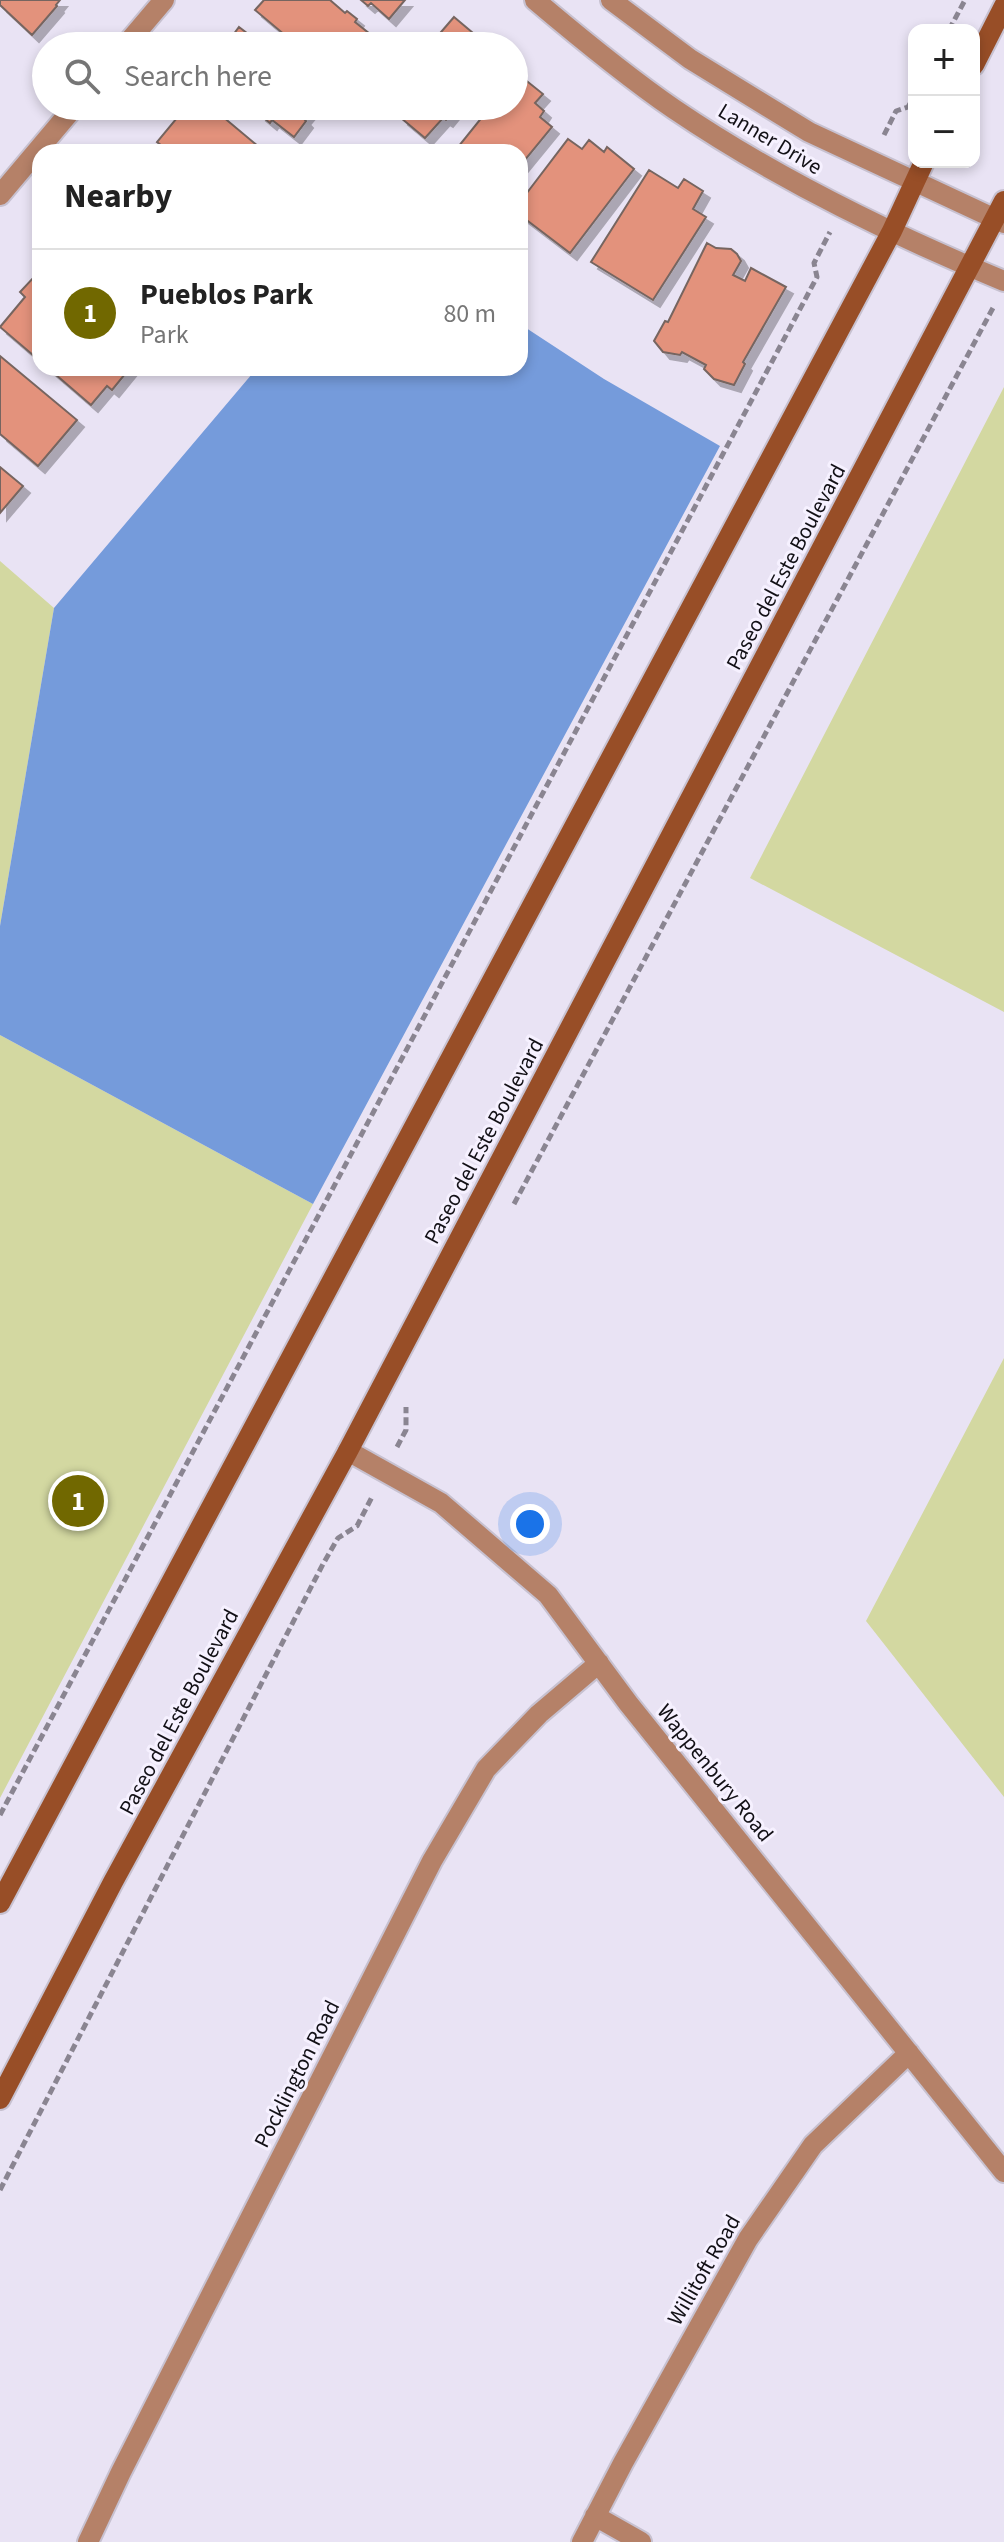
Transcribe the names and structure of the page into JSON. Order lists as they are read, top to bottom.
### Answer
{
  "streets": {
    "main road": ["Paseo del Este Boulevard"],
    "street": [
      "Lanner Drive",
      "Wappenbury Road",
      "Pocklington Road",
      "Willitoft Road"
    ]
  },
  "crossings": [
    ["Lanner Drive", "Paseo del Este Boulevard"],
    ["Paseo del Este Boulevard", "Wappenbury Road"],
    ["Wappenbury Road", "Pocklington Road"],
    ["Wappenbury Road", "Willitoft Road"]
  ],
  "page": {
    "map_buttons": ["+", "−"],
    "search": "Search here",
    "heading": "Nearby",
    "list": [
      {
        "mark": "1",
        "name": "Pueblos Park",
        "note": "Park",
        "value": "80 m"
      }
    ],
    "pins": "1"
  }
}
